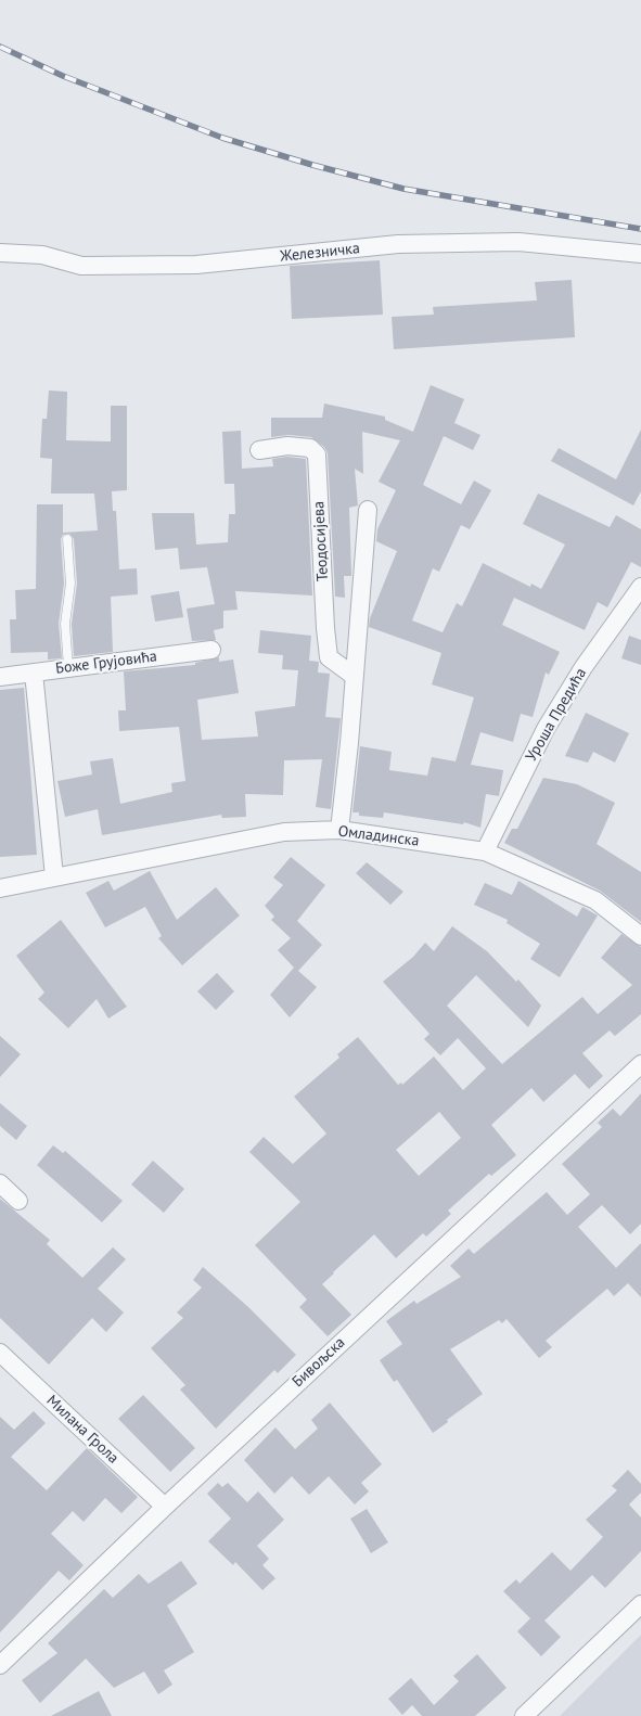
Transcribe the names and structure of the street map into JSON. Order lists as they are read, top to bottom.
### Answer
{
  "streets": {
    "street": [
      "Железничка",
      "Теодосијева",
      "Боже Грујовића",
      "Уроша Предића",
      "Омладинска",
      "Бивољска",
      "Милана Грола"
    ]
  },
  "crossings": [
    ["Уроша Предића", "Омладинска"],
    ["Бивољска", "Милана Грола"]
  ]
}
